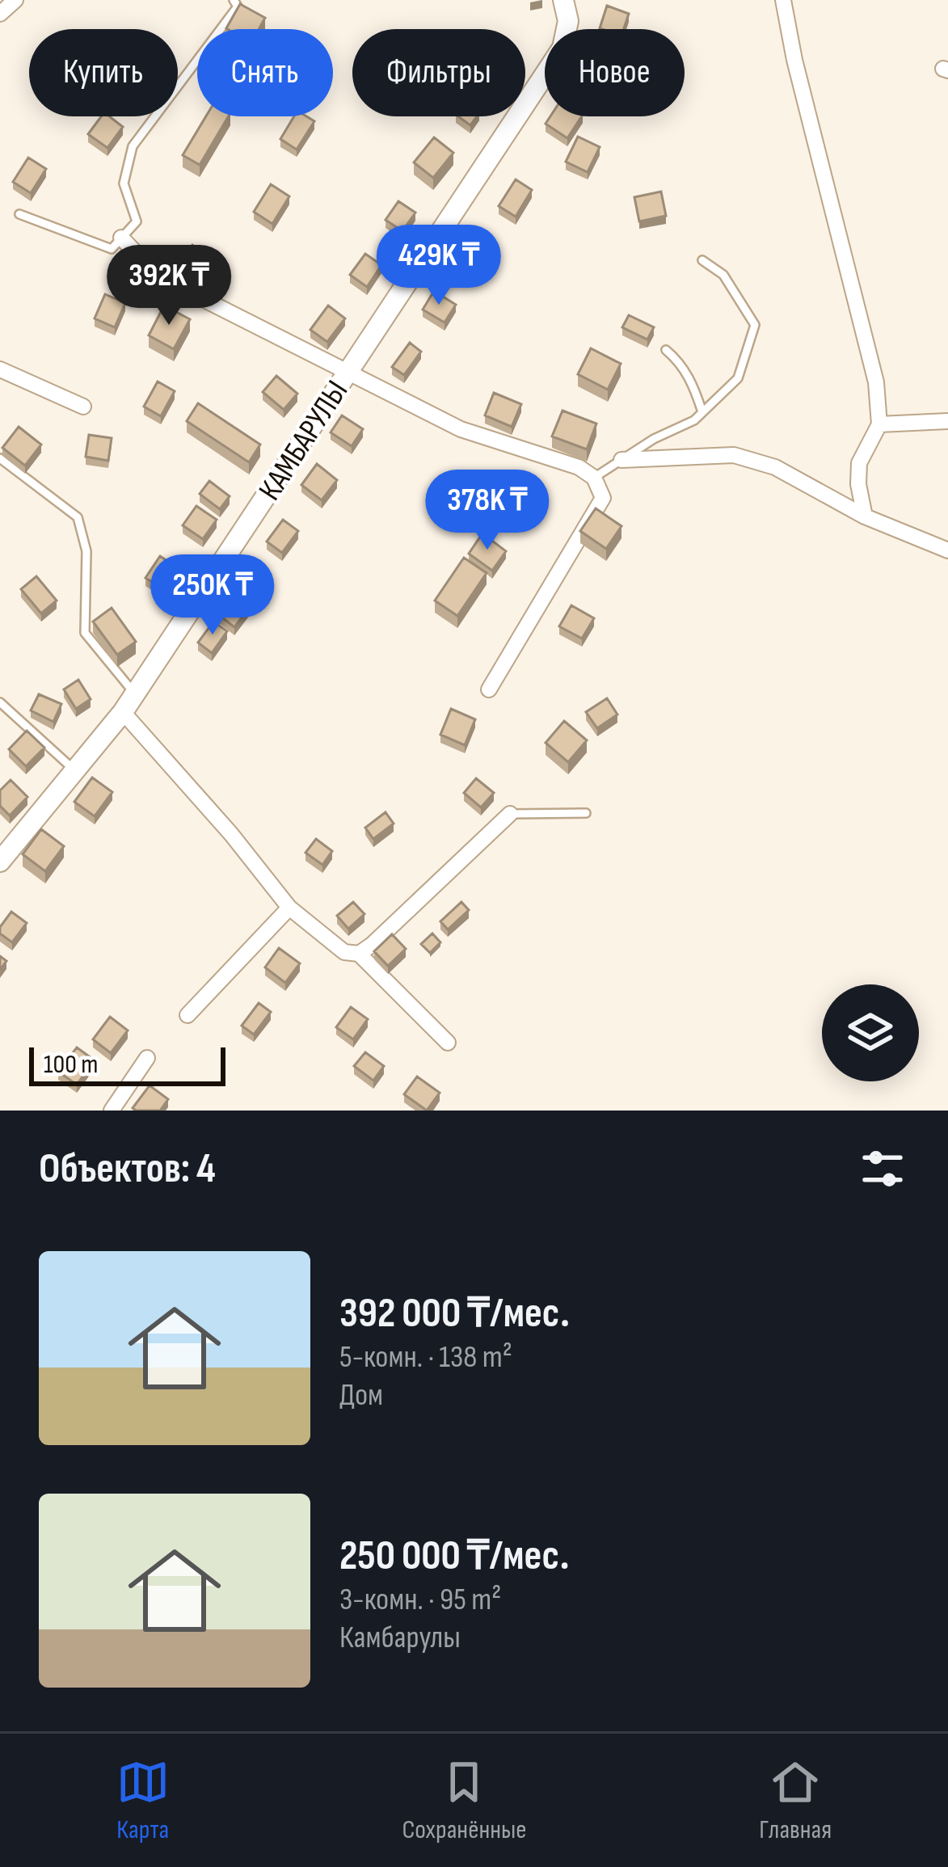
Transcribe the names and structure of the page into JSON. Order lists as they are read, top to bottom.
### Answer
{
  "streets": {
    "street": ["КАМБАРУЛЫ"]
  },
  "scale_bar": "100 m",
  "page": {
    "chip": [
      "Купить",
      "Снять",
      "Фильтры",
      "Новое"
    ],
    "price": [
      "429K ₸",
      "392K ₸",
      "378K ₸",
      "250K ₸"
    ],
    "scale": "100 m",
    "heading": "Объектов: 4",
    "list": [
      {
        "name": "392 000 ₸/мес.",
        "note": "5-комн. · 138 m² · Дом"
      },
      {
        "name": "250 000 ₸/мес.",
        "note": "3-комн. · 95 m² · Камбарулы"
      }
    ],
    "tabs": ["Карта", "Сохранённые", "Главная"]
  }
}
